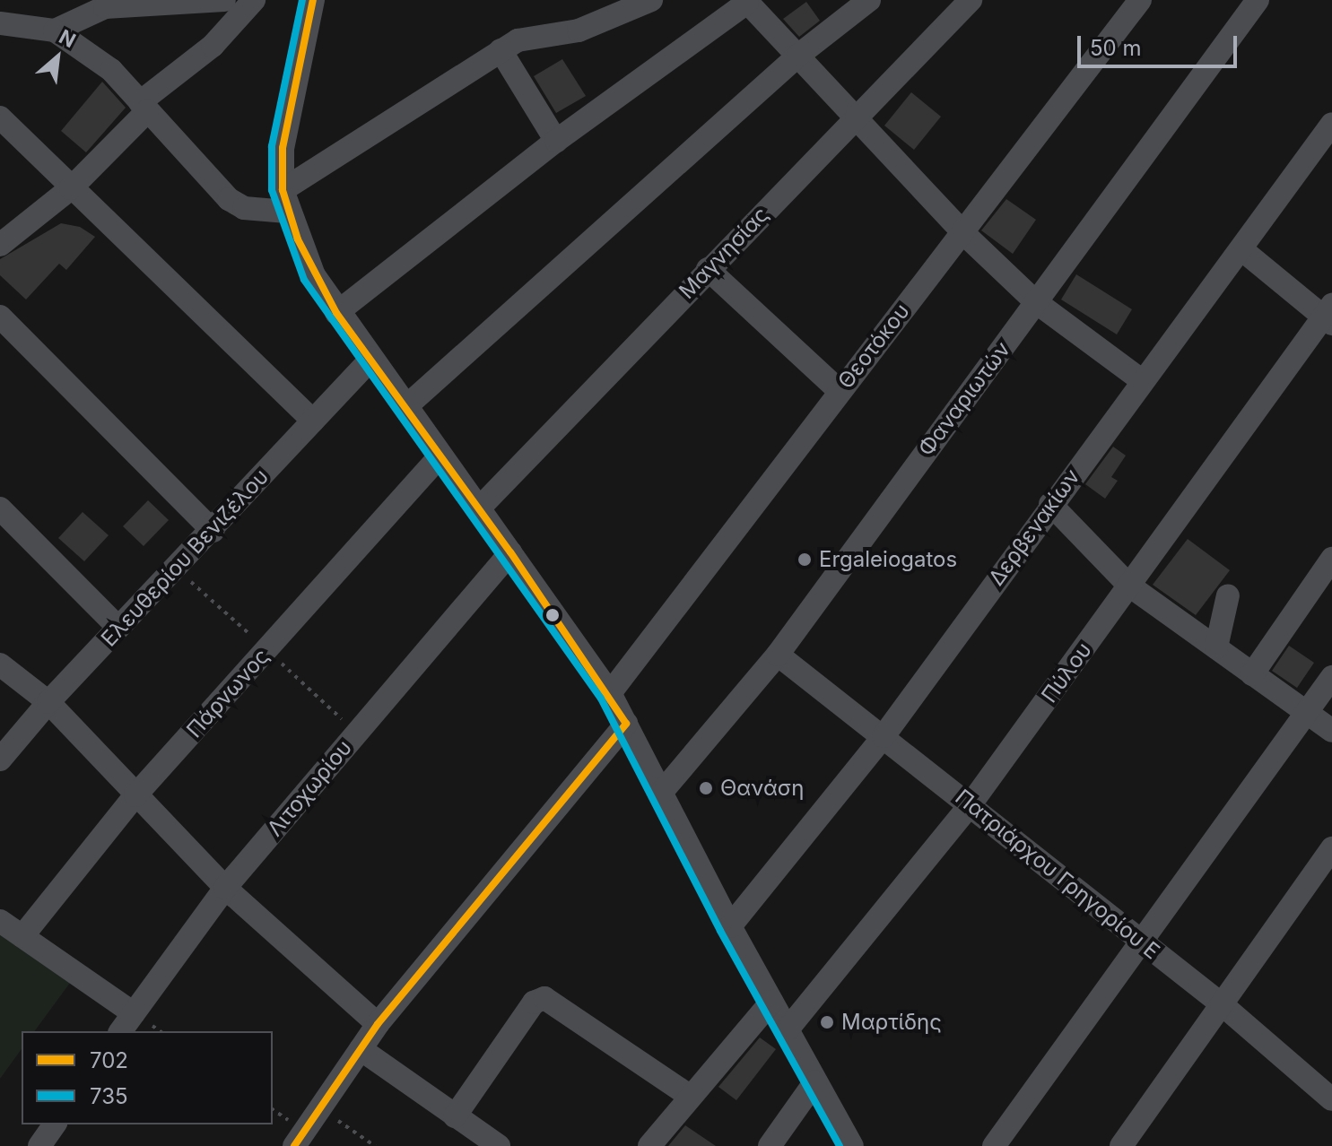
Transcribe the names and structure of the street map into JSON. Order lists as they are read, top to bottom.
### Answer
{
  "streets": {
    "street": [
      "Μαγνησίας",
      "Θεοτόκου",
      "Φαναριωτών",
      "Δερβενακίων",
      "Ελευθερίου Βενιζέλου",
      "Πύλου",
      "Πάρνωνος",
      "Λιτοχωρίου",
      "Πατριάρχου Γρηγορίου Ε"
    ]
  },
  "crossings": [
    ["Φαναριωτών", "Πατριάρχου Γρηγορίου Ε"],
    ["Δερβενακίων", "Πατριάρχου Γρηγορίου Ε"],
    ["Πύλου", "Πατριάρχου Γρηγορίου Ε"]
  ],
  "places": ["Ergaleiogatos", "Θανάση", "Μαρτίδης"],
  "lines": ["transit line 702", "transit line 735"],
  "legend": ["702", "735"],
  "scale_bar": "50 m",
  "north": "top right"
}
